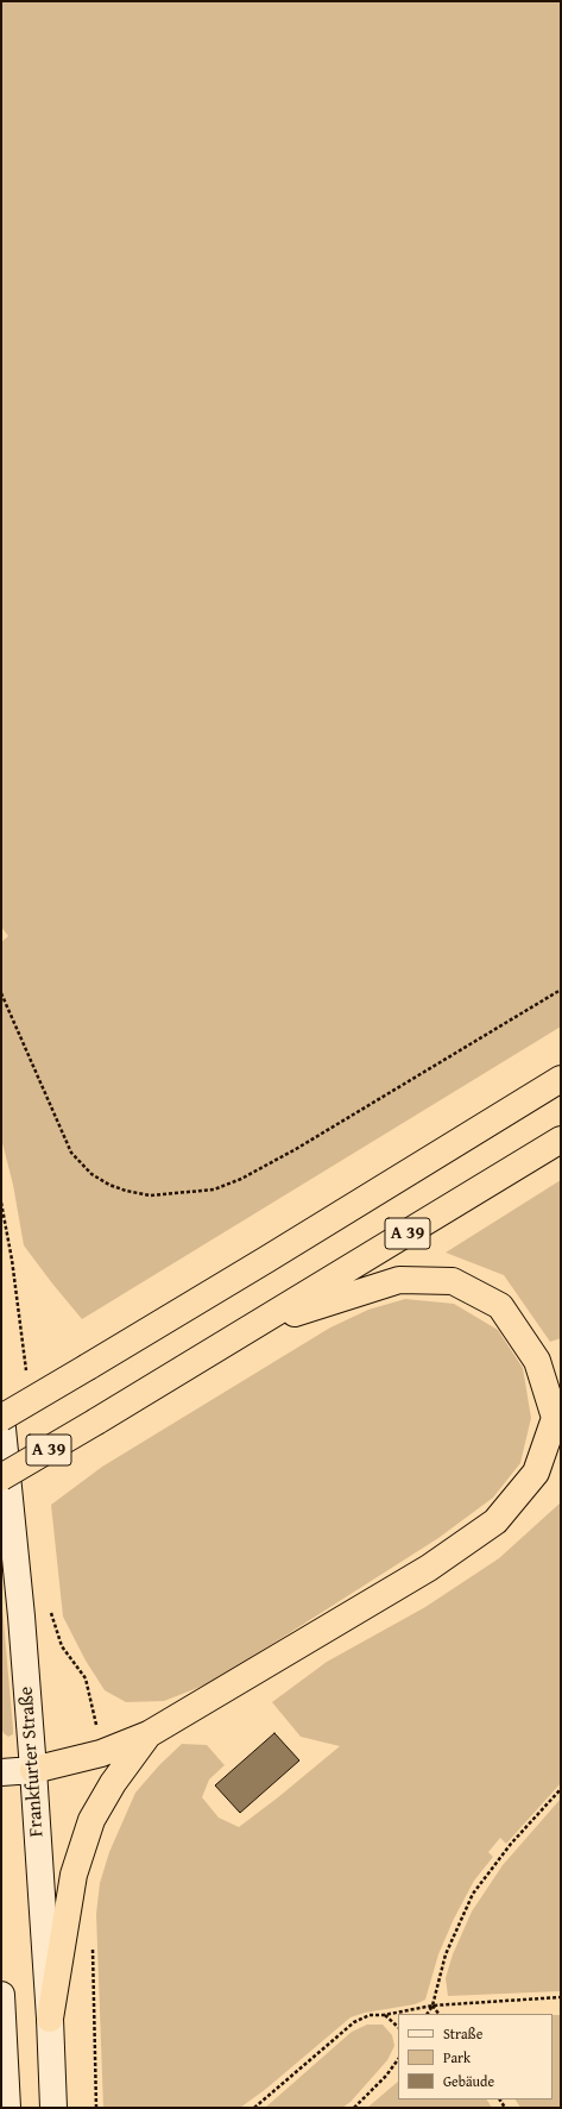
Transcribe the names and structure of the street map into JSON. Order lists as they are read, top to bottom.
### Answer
{
  "streets": {
    "highway": ["A 39"],
    "street": ["Frankfurter Straße"]
  },
  "crossings": [
    ["A 39", "Frankfurter Straße"]
  ],
  "legend": ["Straße", "Park", "Gebäude"]
}
